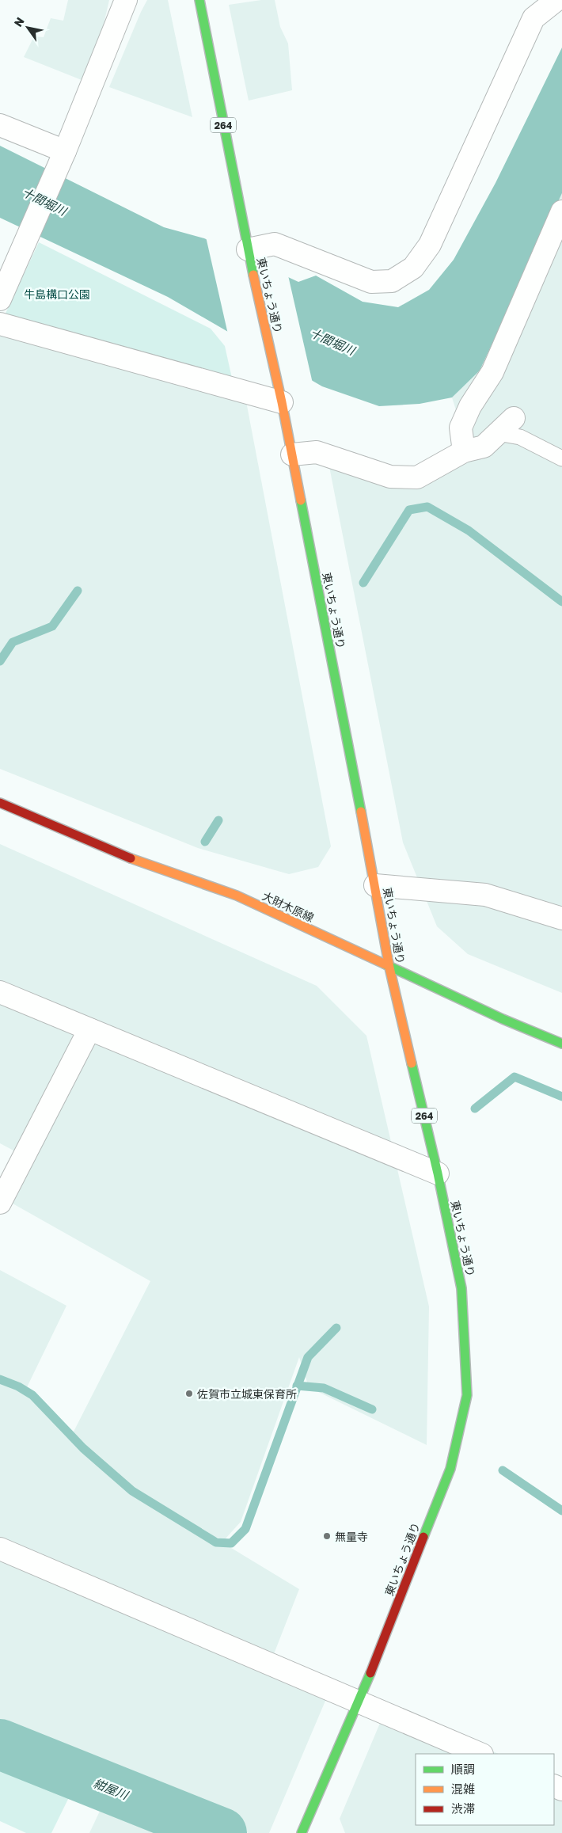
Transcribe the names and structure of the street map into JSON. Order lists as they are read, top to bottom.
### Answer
{
  "streets": {
    "main road": ["264", "東いちょう通り", "大財木原線"]
  },
  "crossings": [
    ["東いちょう通り", "大財木原線"]
  ],
  "water": ["十間堀川", "紺屋川"],
  "parks": ["牛島構口公園"],
  "places": ["佐賀市立城東保育所", "無量寺"],
  "legend": ["順調", "混雑", "渋滞"],
  "north": "top left"
}
